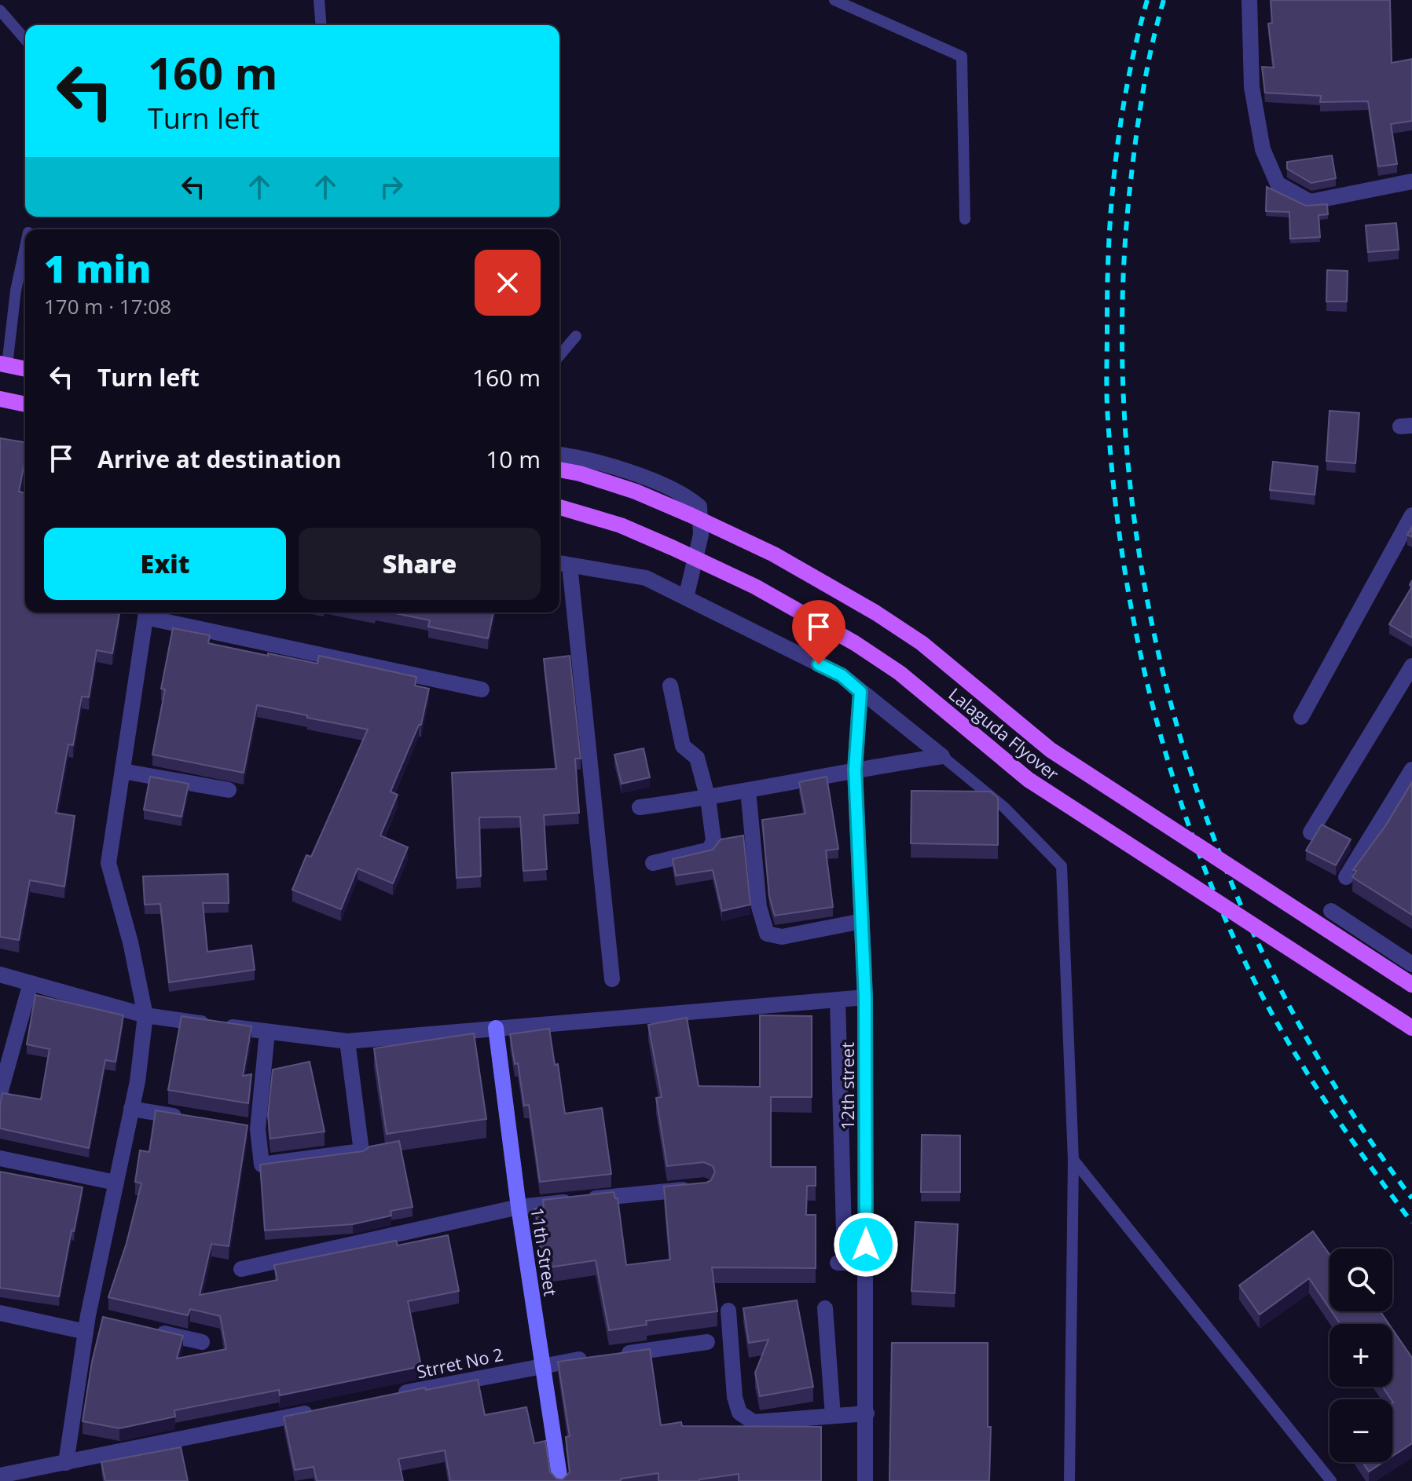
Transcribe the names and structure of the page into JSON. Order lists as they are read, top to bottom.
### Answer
{
  "streets": {
    "main road": ["Lalaguda Flyover"],
    "street": ["12th street", "11th Street", "Strret No 2"]
  },
  "crossings": [
    ["11th Street", "Strret No 2"]
  ],
  "page": {
    "turn": ["160 m", "Turn left"],
    "heading": ["1 min", "170 m · 17:08"],
    "list": [
      {
        "name": "Turn left",
        "value": "160 m"
      },
      {
        "name": "Arrive at destination",
        "value": "10 m"
      }
    ],
    "buttons": ["Exit", "Share"],
    "map_buttons": ["+", "−"]
  }
}
